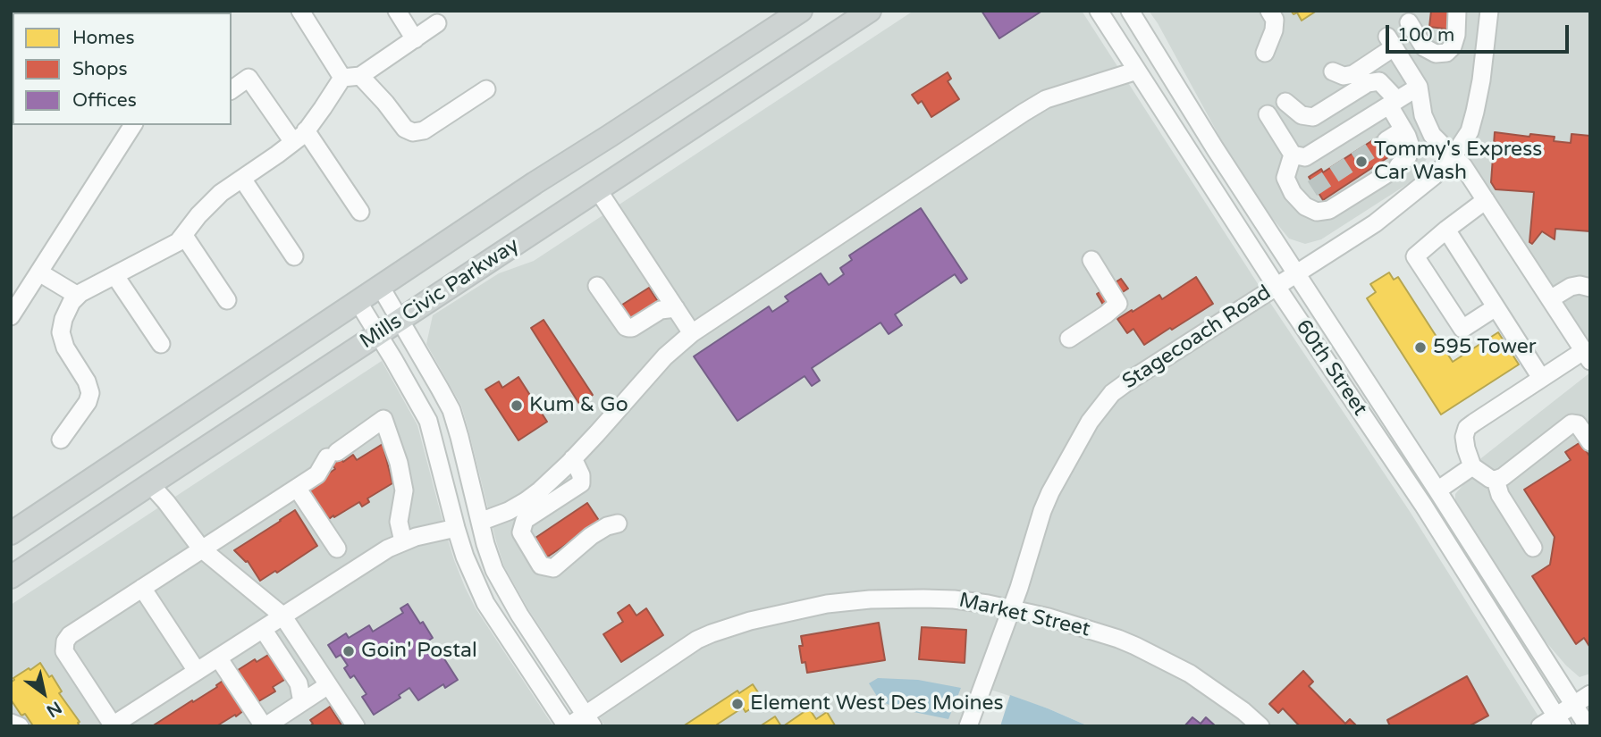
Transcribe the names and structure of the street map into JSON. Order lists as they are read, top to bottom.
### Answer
{
  "streets": {
    "main road": ["Mills Civic Parkway"],
    "street": ["Stagecoach Road", "60th Street", "Market Street"]
  },
  "crossings": [
    ["Stagecoach Road", "60th Street"],
    ["Stagecoach Road", "Market Street"]
  ],
  "places": [
    "Tommy's Express Car Wash",
    "595 Tower",
    "Kum & Go",
    "Goin' Postal",
    "Element West Des Moines"
  ],
  "legend": ["Homes", "Shops", "Offices"],
  "scale_bar": "100 m",
  "north": "bottom right"
}
